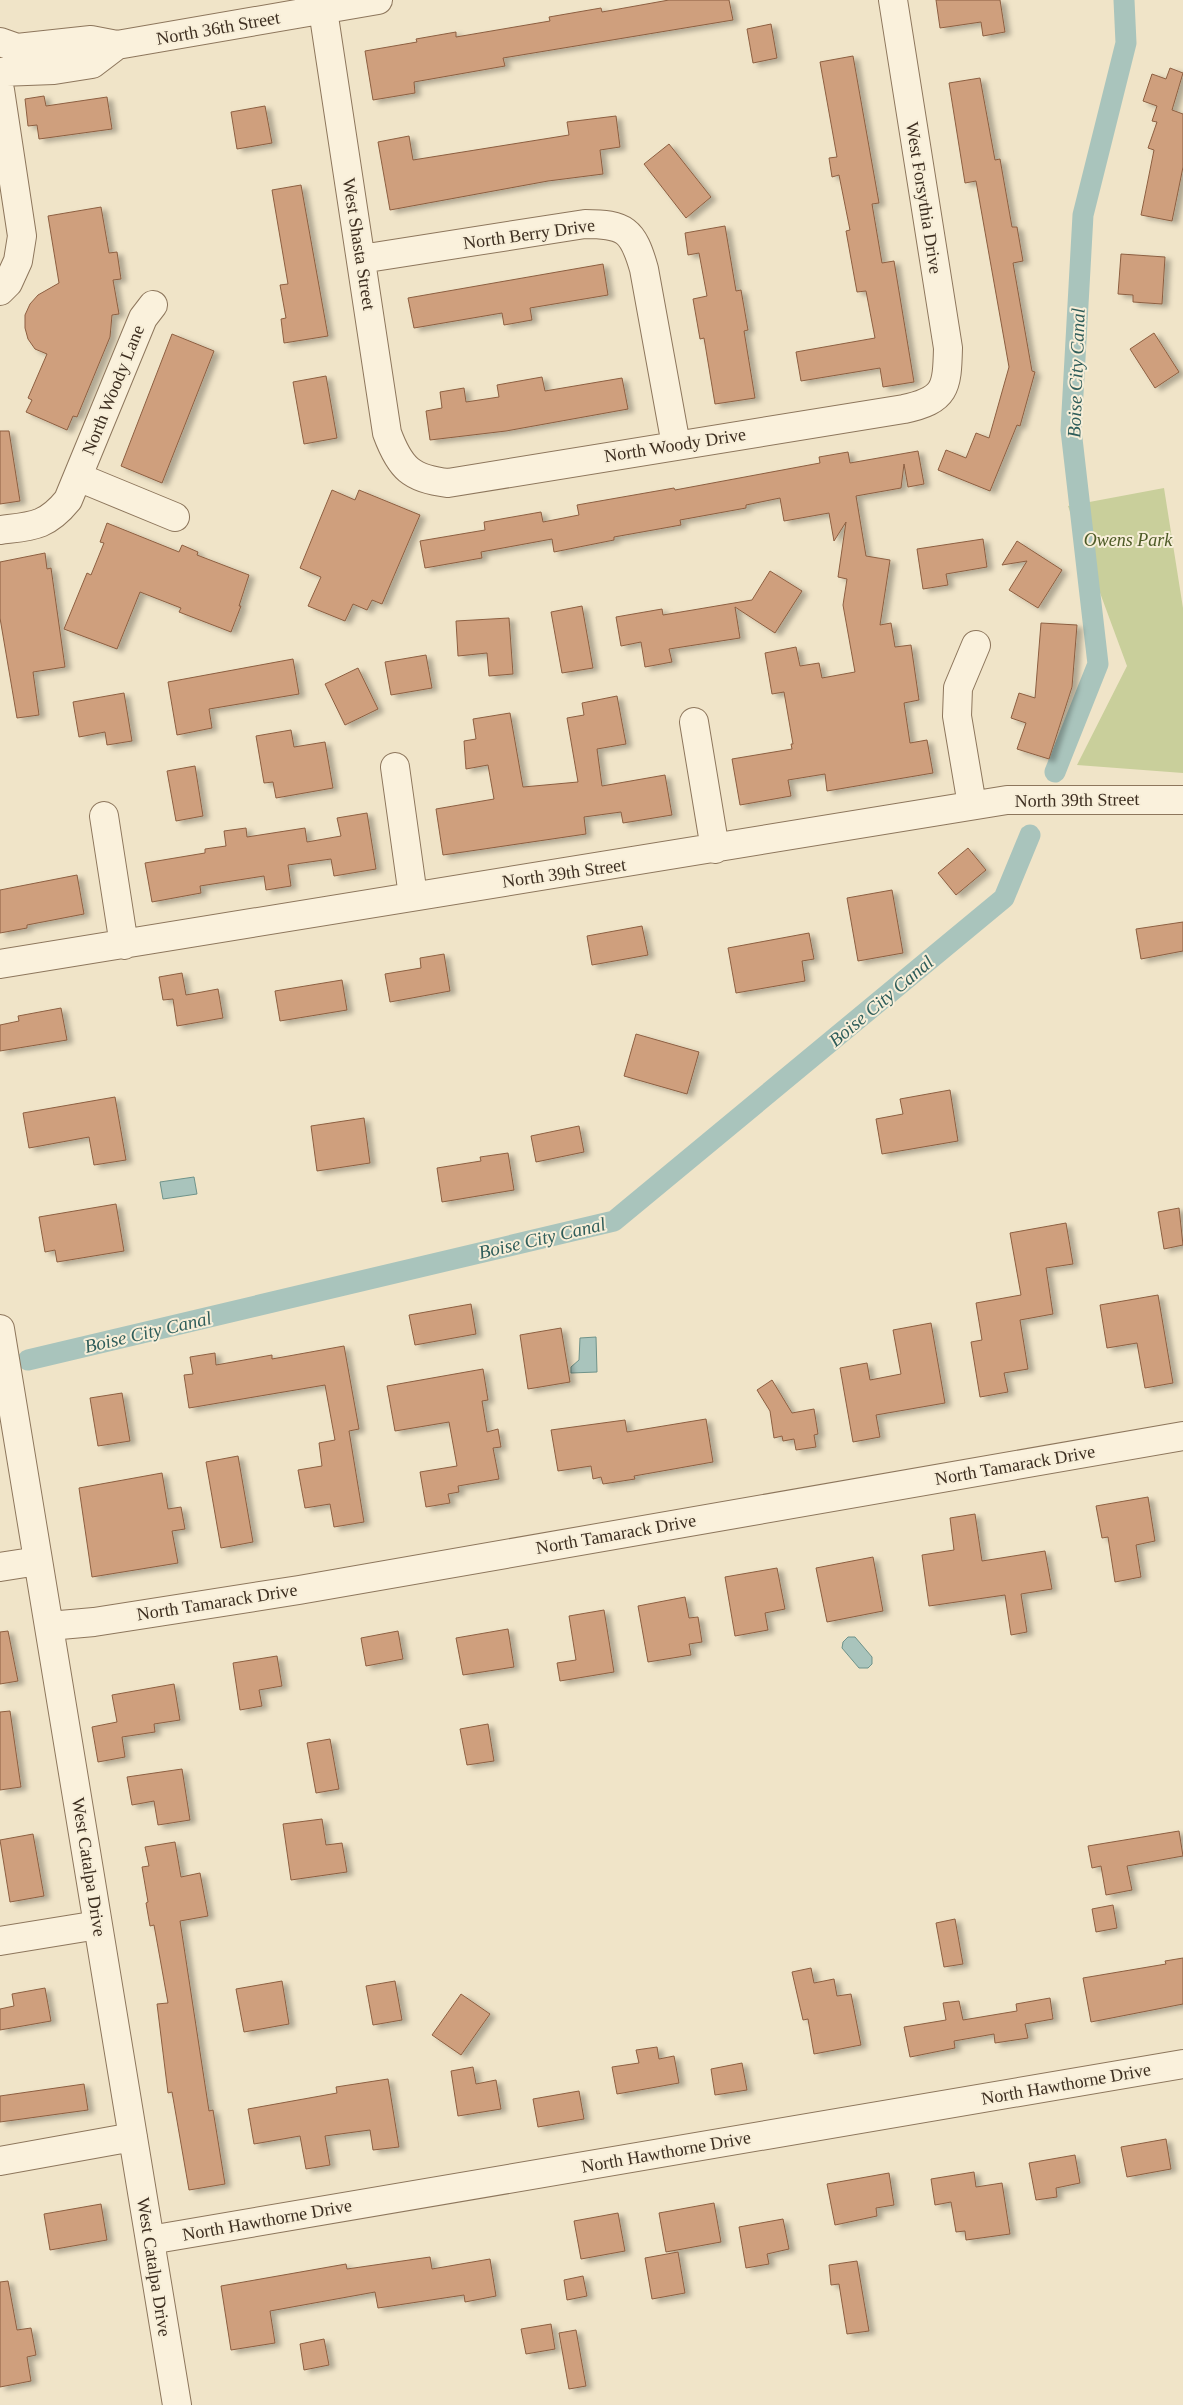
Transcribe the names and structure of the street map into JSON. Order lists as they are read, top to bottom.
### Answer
{
  "streets": {
    "street": [
      "North 36th Street",
      "West Forsythia Drive",
      "North Berry Drive",
      "West Shasta Street",
      "North Woody Lane",
      "North Woody Drive",
      "North 39th Street",
      "North Tamarack Drive",
      "West Catalpa Drive",
      "North Hawthorne Drive"
    ]
  },
  "crossings": [
    ["North 36th Street", "West Shasta Street"],
    ["West Forsythia Drive", "North Woody Drive"],
    ["North Berry Drive", "West Shasta Street"],
    ["North Berry Drive", "North Woody Drive"],
    ["West Shasta Street", "North Woody Drive"],
    ["North Tamarack Drive", "West Catalpa Drive"],
    ["West Catalpa Drive", "North Hawthorne Drive"]
  ],
  "water": ["Boise City Canal"],
  "parks": ["Owens Park"]
}
